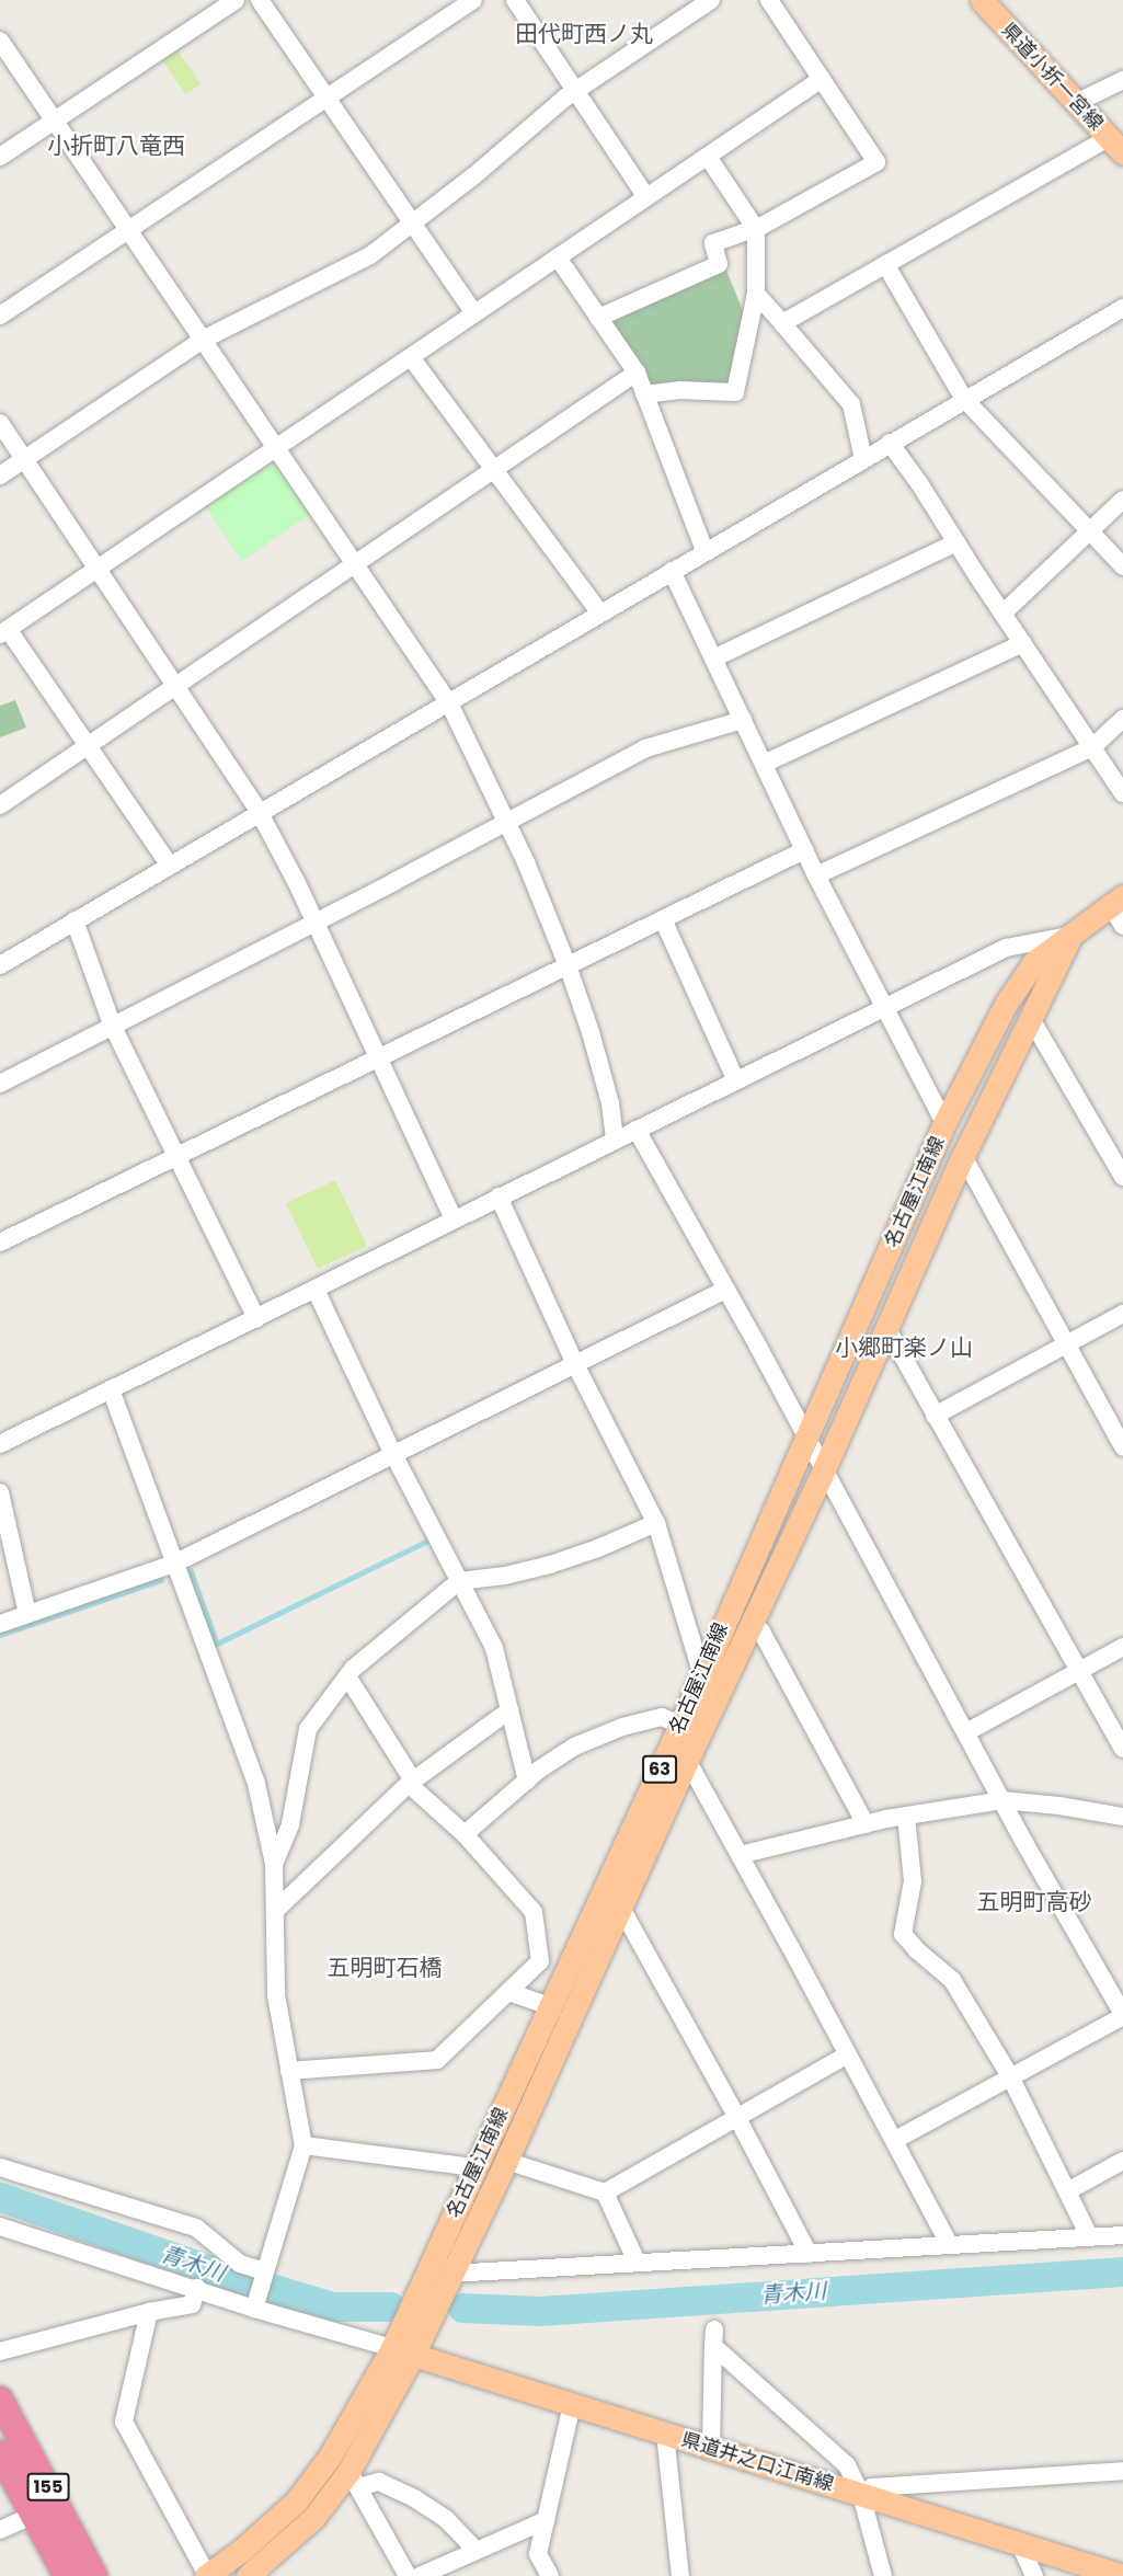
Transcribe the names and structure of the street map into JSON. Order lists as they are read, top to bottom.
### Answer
{
  "streets": {
    "highway": ["155"],
    "main road": [
      "県道小折一宮線",
      "名古屋江南線",
      "63",
      "県道井之口江南線"
    ]
  },
  "crossings": [
    ["名古屋江南線", "県道井之口江南線"]
  ],
  "districts": [
    "田代町西ノ丸",
    "小折町八竜西",
    "小郷町楽ノ山",
    "五明町高砂",
    "五明町石橋"
  ],
  "water": ["青木川"]
}
